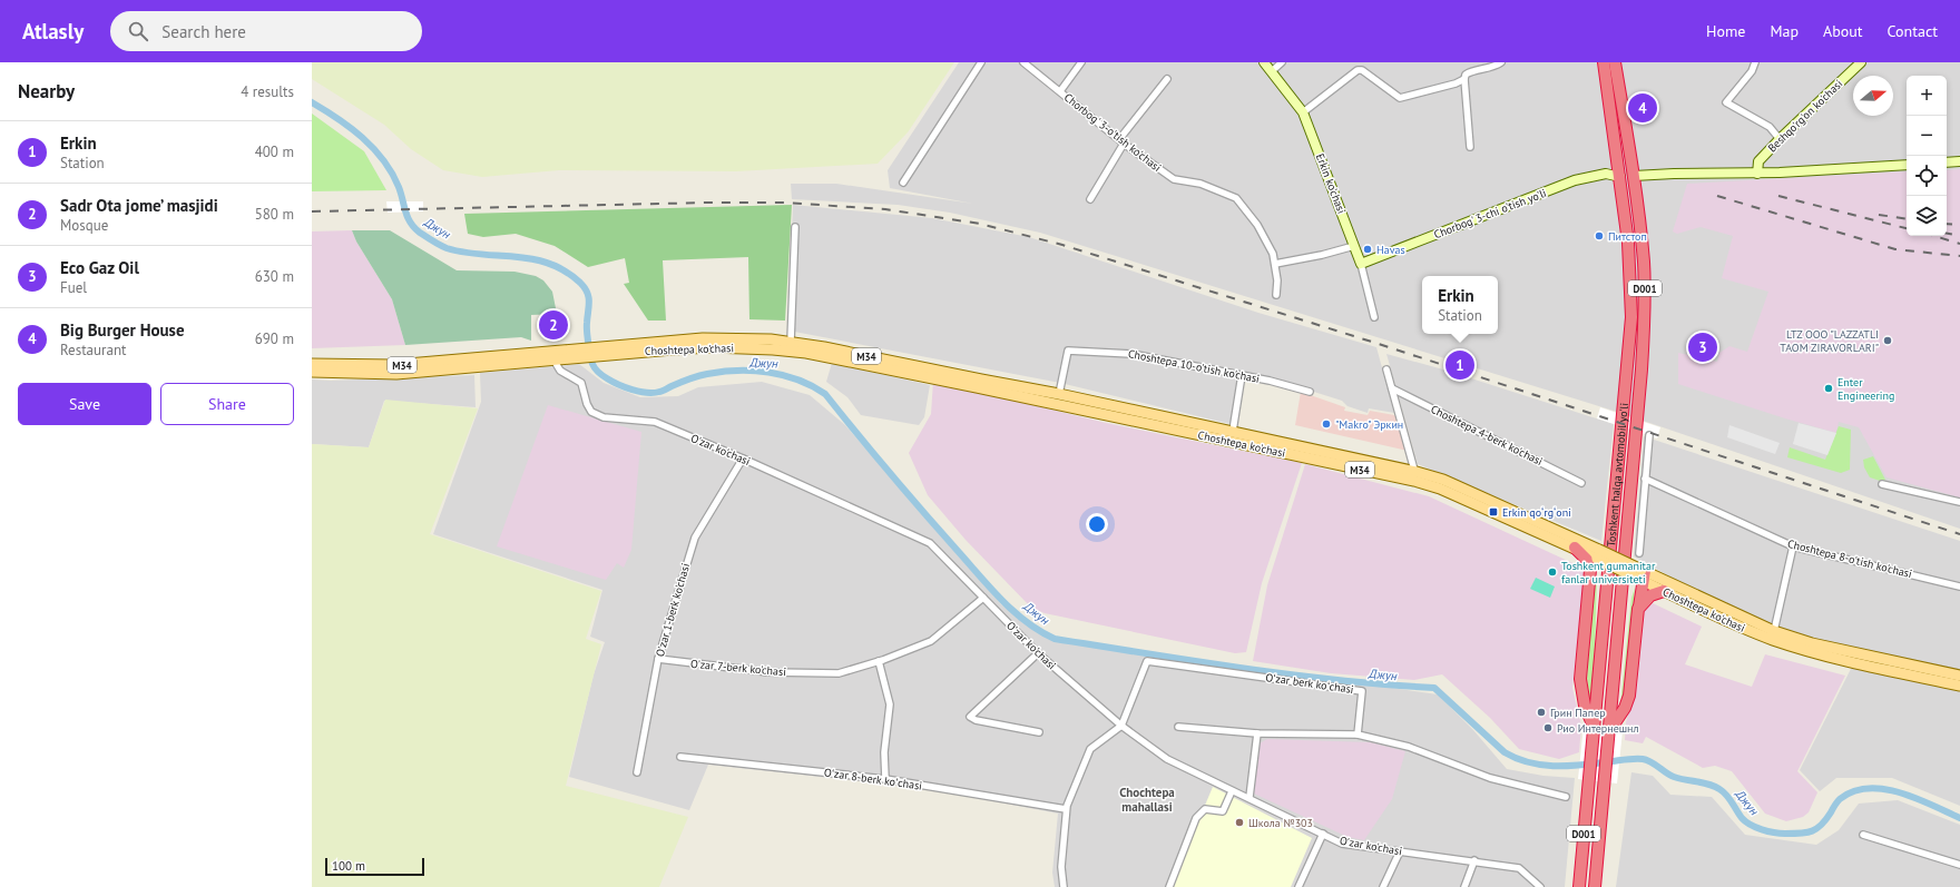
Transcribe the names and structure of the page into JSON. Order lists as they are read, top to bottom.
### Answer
{
  "streets": {
    "highway": ["D001", "Toshkent halqa avtomobil yo'li"],
    "main road": [
      "Beshqo'rg'on ko'chasi",
      "Erkin ko'chasi",
      "Chorbog' 3-chi o'tish yo'li",
      "Choshtepa ko'chasi",
      "M34"
    ],
    "street": [
      "Chorbog' 3-o'tish ko'chasi",
      "Choshtepa 10-o'tish ko'chasi",
      "Choshtepa 4-berk ko'chasi",
      "O'zar ko'chasi",
      "Choshtepa 8-o'tish ko'chasi",
      "O'zar 1-berk ko'chasi",
      "O'zar 7-berk ko'chasi",
      "Oʻzar berk koʻchasi",
      "Oʻzar 8-berk koʻchasi"
    ]
  },
  "crossings": [
    ["Erkin ko'chasi", "Chorbog' 3-chi o'tish yo'li"],
    ["Chorbog' 3-chi o'tish yo'li", "Toshkent halqa avtomobil yo'li"],
    ["Choshtepa ko'chasi", "M34"],
    ["Choshtepa ko'chasi", "Choshtepa 10-o'tish ko'chasi"],
    ["Choshtepa ko'chasi", "O'zar ko'chasi"],
    ["O'zar ko'chasi", "O'zar 1-berk ko'chasi"],
    ["O'zar ko'chasi", "O'zar 7-berk ko'chasi"],
    ["O'zar ko'chasi", "Oʻzar berk koʻchasi"],
    ["O'zar 1-berk ko'chasi", "O'zar 7-berk ko'chasi"]
  ],
  "districts": ["Chochtepa mahallasi"],
  "water": ["Джун"],
  "places": {
    "other": [
      "Питстоп",
      "Havas",
      "LTZ OOO \"LAZZATLI TAOM ZIRAVORLARI\"",
      "Enter Engineering",
      "\"Makro\" Эркин",
      "Toshkent gumanitar fanlar universiteti",
      "Грин Папер",
      "Рио Интернешнл",
      "Школа №303"
    ],
    "transit": ["Erkin qoʻrgʻoni"]
  },
  "scale_bar": "100 m",
  "north": "right",
  "page": {
    "header": "Atlasly",
    "search": "Search here",
    "nav": [
      "Home",
      "Map",
      "About",
      "Contact"
    ],
    "heading": ["Nearby", "4 results"],
    "map_buttons": ["+", "−"],
    "pins": [
      "4",
      "2",
      "3",
      "1"
    ],
    "list": [
      {
        "mark": "1",
        "name": "Erkin",
        "note": "Station",
        "value": "400 m"
      },
      {
        "mark": "2",
        "name": "Sadr Ota jome’ masjidi",
        "note": "Mosque",
        "value": "580 m"
      },
      {
        "mark": "3",
        "name": "Eco Gaz Oil",
        "note": "Fuel",
        "value": "630 m"
      },
      {
        "mark": "4",
        "name": "Big Burger House",
        "note": "Restaurant",
        "value": "690 m"
      }
    ],
    "popup": ["Erkin", "Station"],
    "buttons": ["Save", "Share"],
    "scale": "100 m"
  }
}
